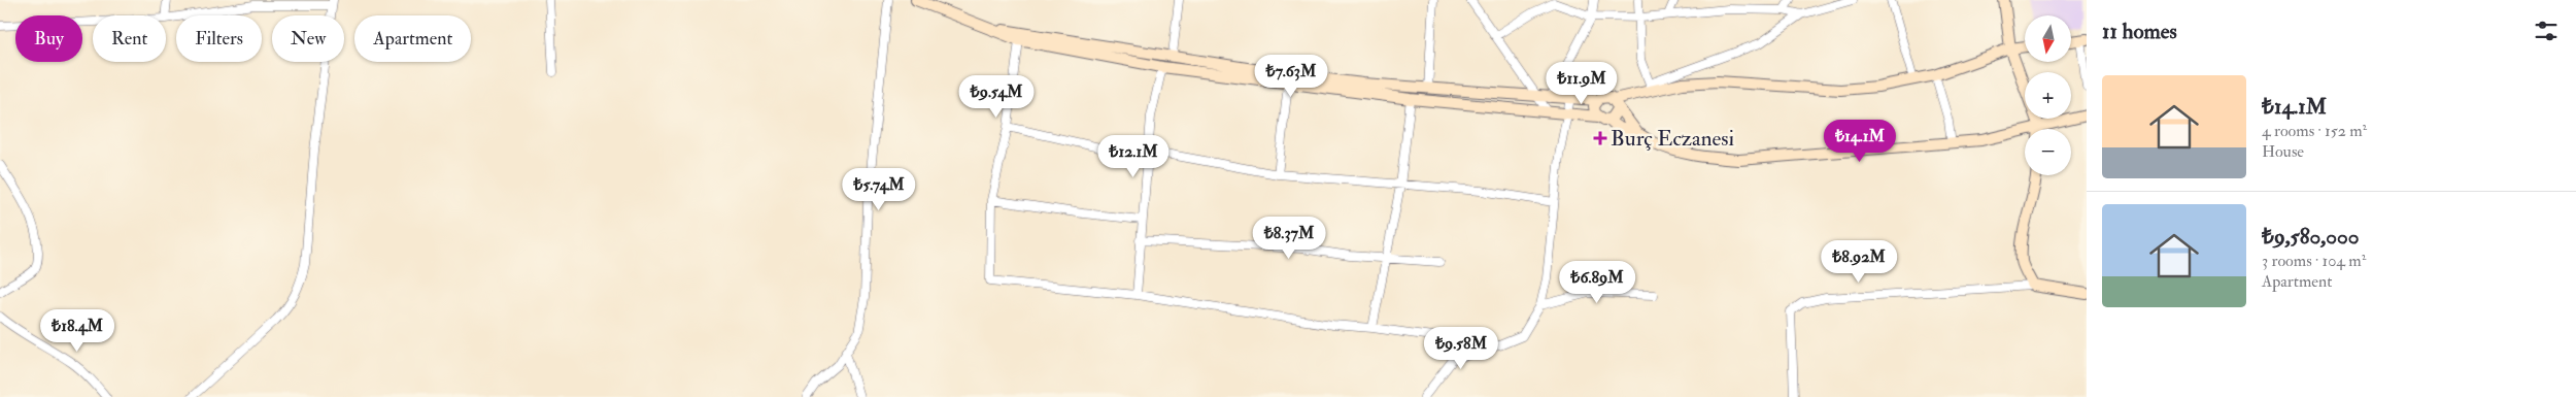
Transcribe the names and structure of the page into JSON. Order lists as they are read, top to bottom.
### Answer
{
  "places": {
    "health": ["Burç Eczanesi"]
  },
  "north": "bottom",
  "page": {
    "heading": "11 homes",
    "map_buttons": ["+", "−"],
    "chip": [
      "Buy",
      "Rent",
      "Filters",
      "New",
      "Apartment"
    ],
    "price": [
      "₺7.63M",
      "₺11.9M",
      "₺9.54M",
      "₺14.1M",
      "₺12.1M",
      "₺5.74M",
      "₺8.37M",
      "₺8.92M",
      "₺6.89M",
      "₺18.4M",
      "₺9.58M"
    ],
    "list": [
      {
        "name": "₺14.1M",
        "note": "4 rooms · 152 m² · House"
      },
      {
        "name": "₺9,580,000",
        "note": "3 rooms · 104 m² · Apartment"
      }
    ]
  }
}
